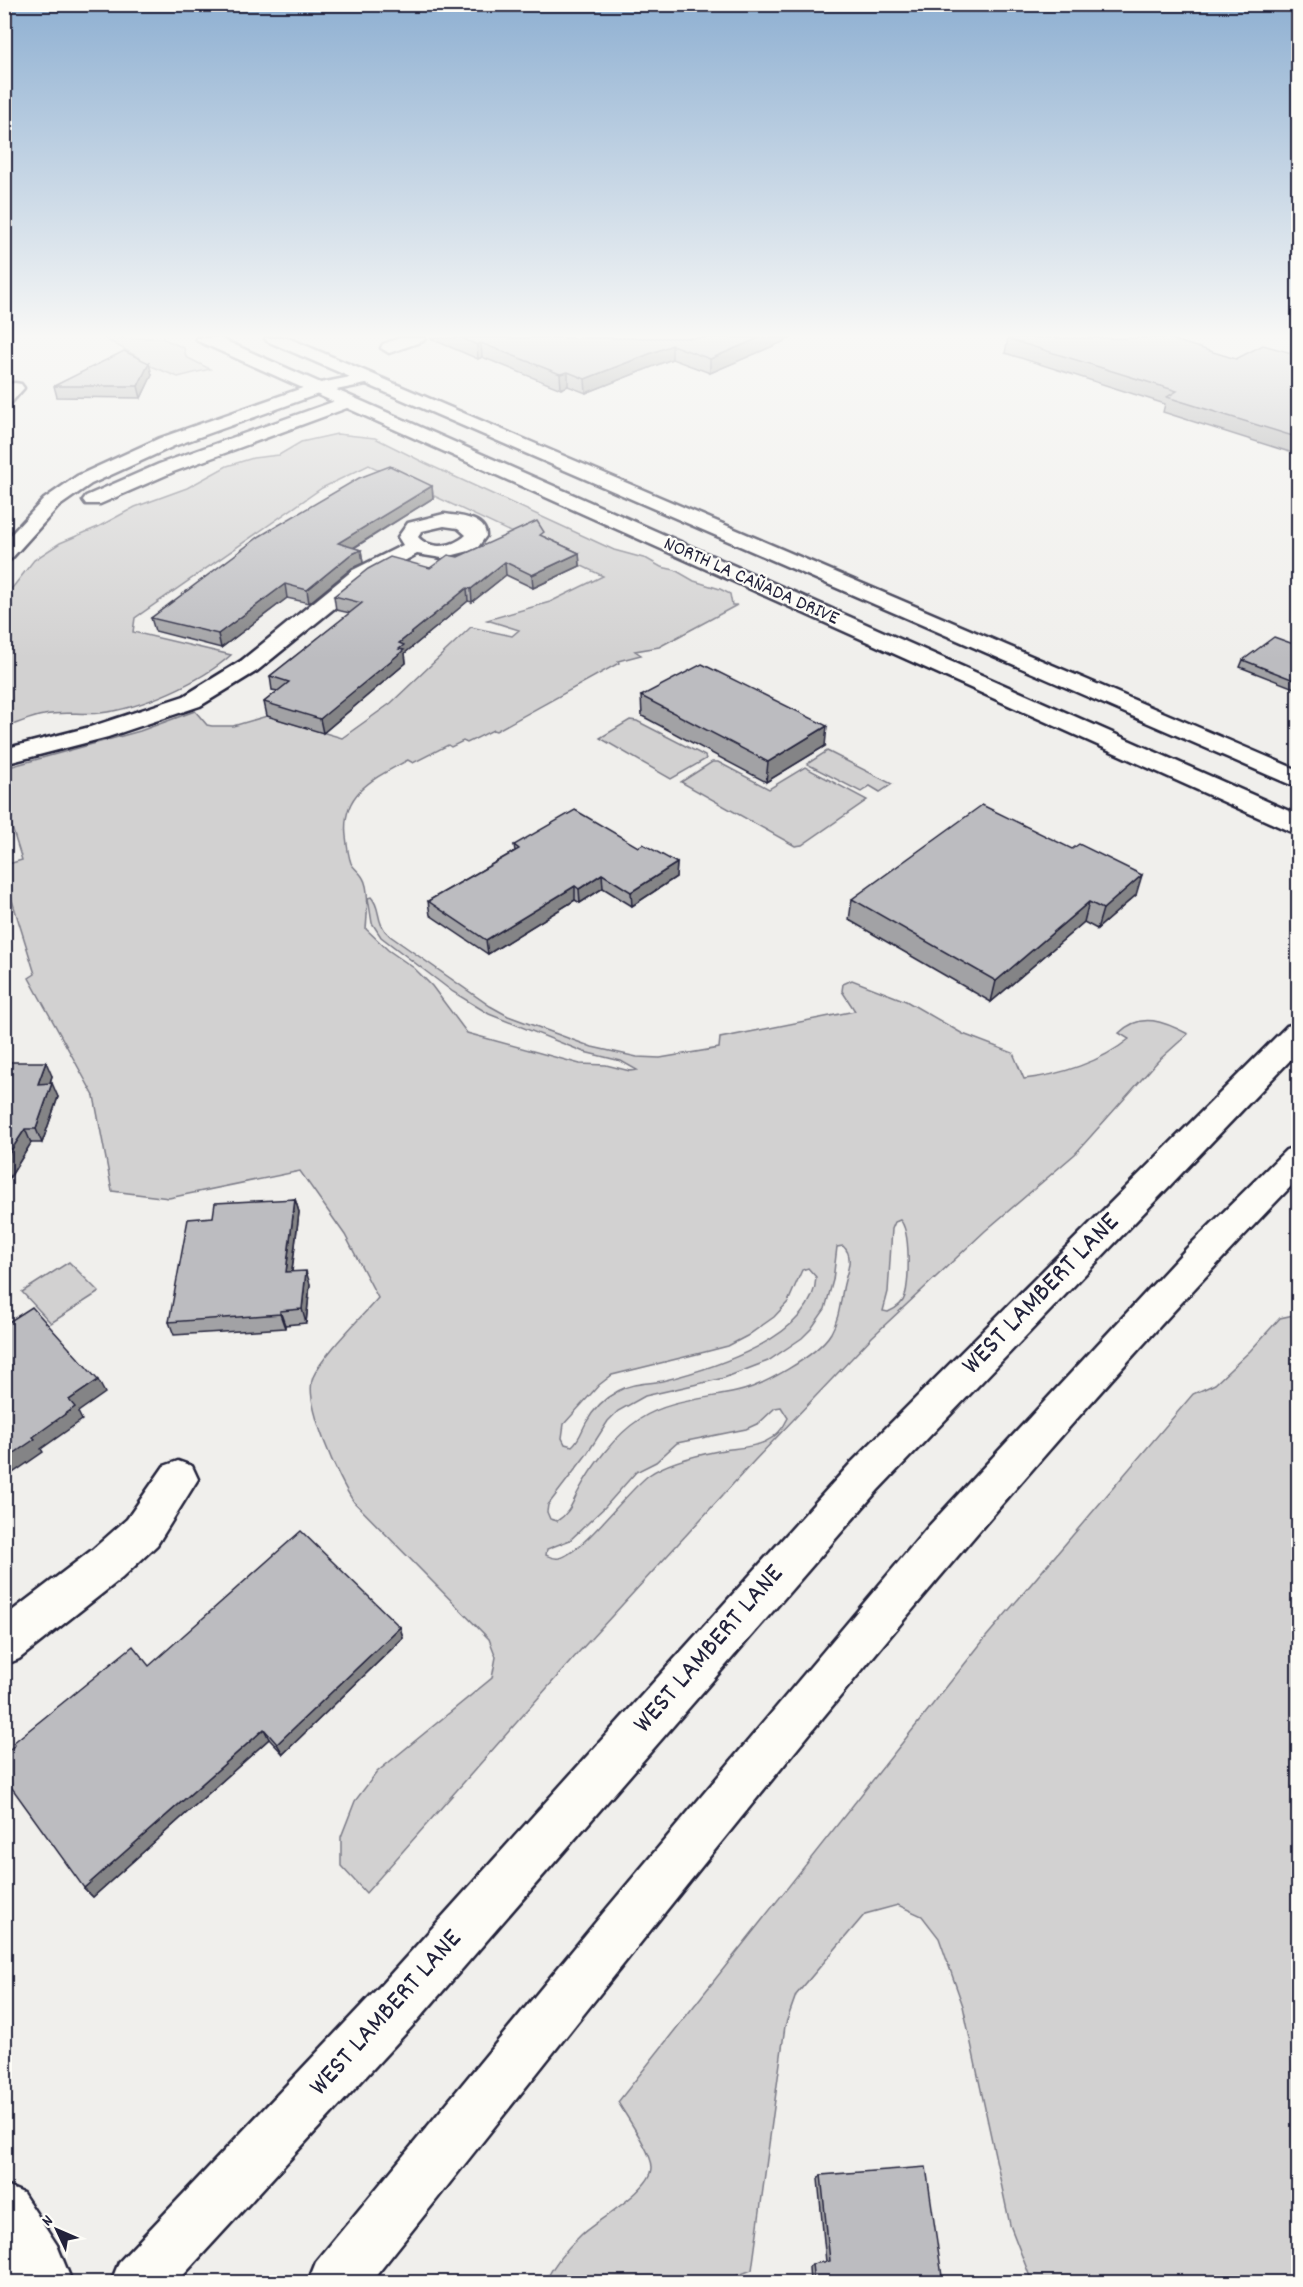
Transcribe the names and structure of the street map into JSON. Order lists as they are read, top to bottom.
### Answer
{
  "streets": {
    "main road": ["NORTH LA CAÑADA DRIVE", "WEST LAMBERT LANE"]
  },
  "north": "top left"
}
